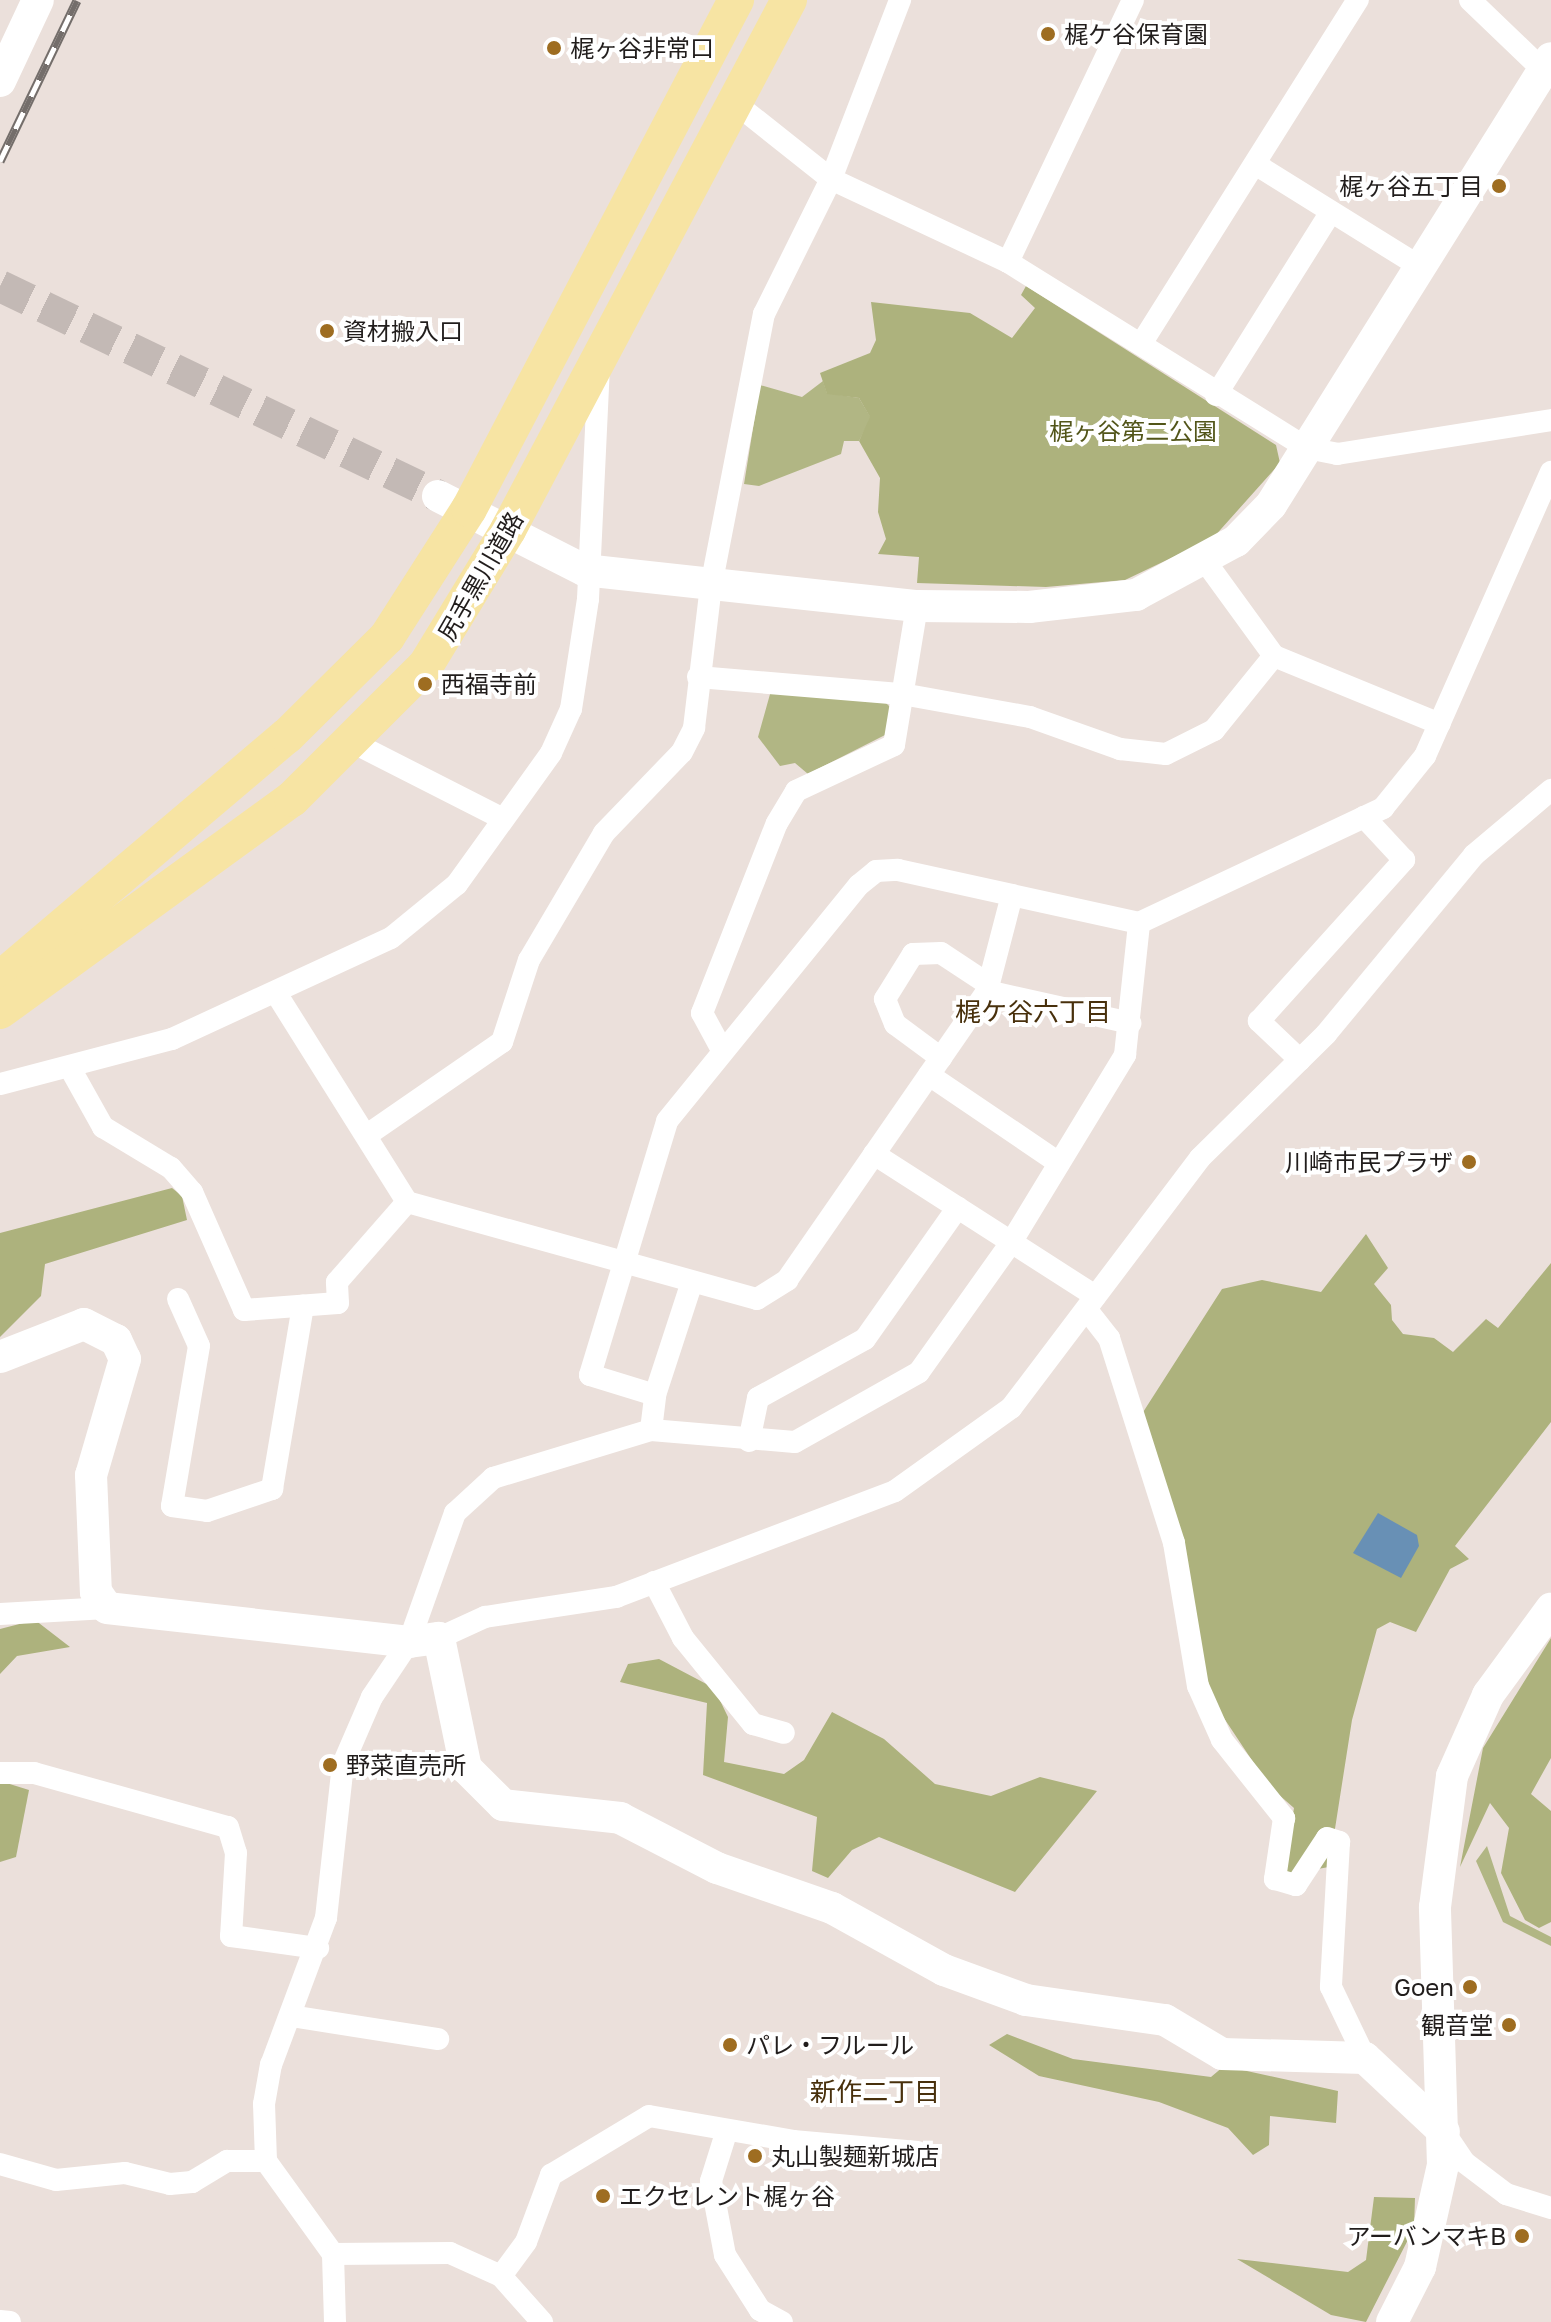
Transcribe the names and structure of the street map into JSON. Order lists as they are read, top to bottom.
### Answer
{
  "streets": {
    "main road": ["尻手黒川道路"]
  },
  "districts": ["梶ケ谷六丁目", "新作二丁目"],
  "parks": ["梶ヶ谷第二公園"],
  "places": [
    "梶ケ谷保育園",
    "梶ヶ谷非常口",
    "梶ヶ谷五丁目",
    "資材搬入口",
    "西福寺前",
    "川崎市民プラザ",
    "野菜直売所",
    "Goen",
    "観音堂",
    "パレ・フルール",
    "丸山製麺新城店",
    "エクセレント梶ヶ谷",
    "アーバンマキB"
  ]
}
